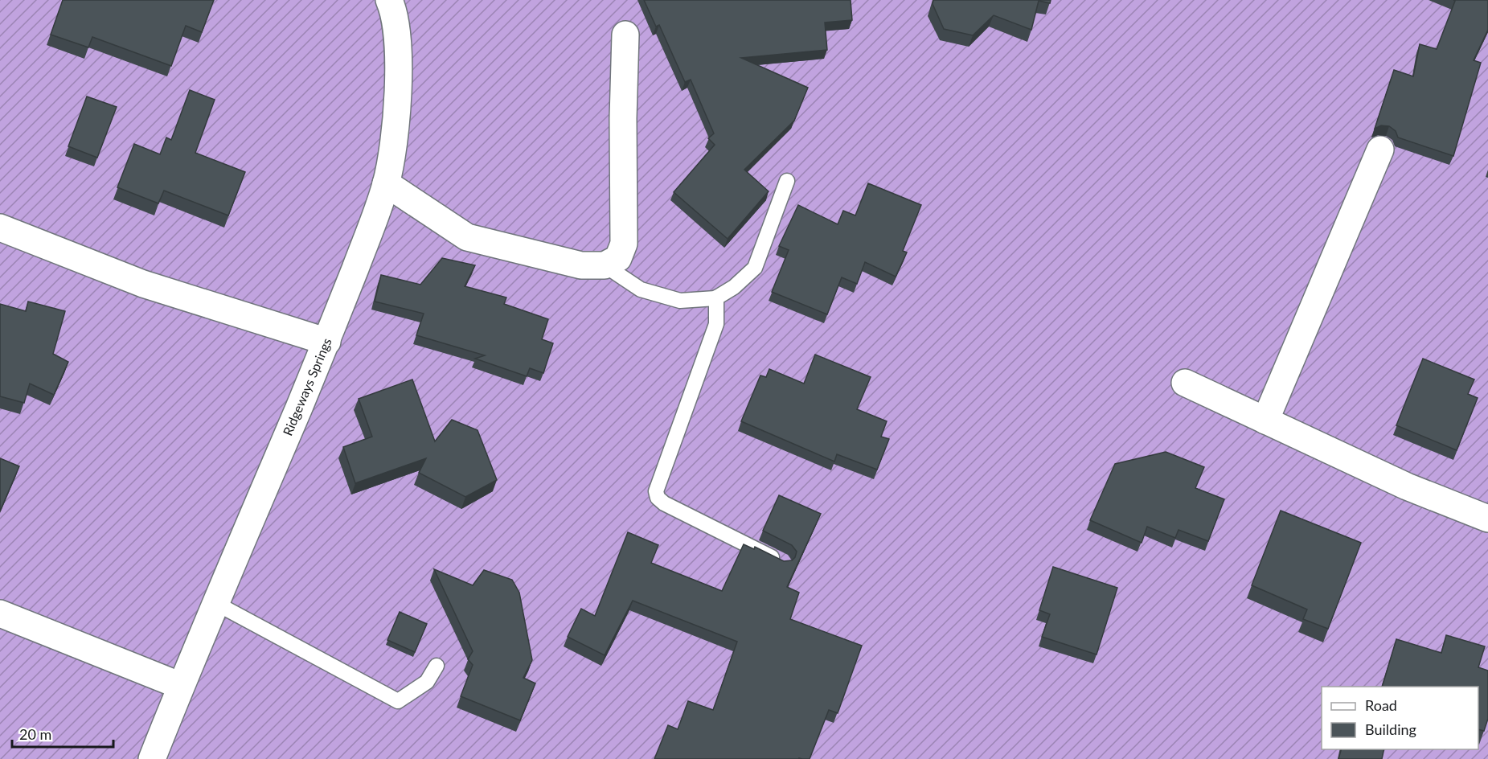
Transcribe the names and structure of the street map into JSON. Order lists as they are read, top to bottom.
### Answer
{
  "streets": {
    "street": ["Ridgeways Springs"]
  },
  "legend": ["Road", "Building"],
  "scale_bar": "20 m"
}
